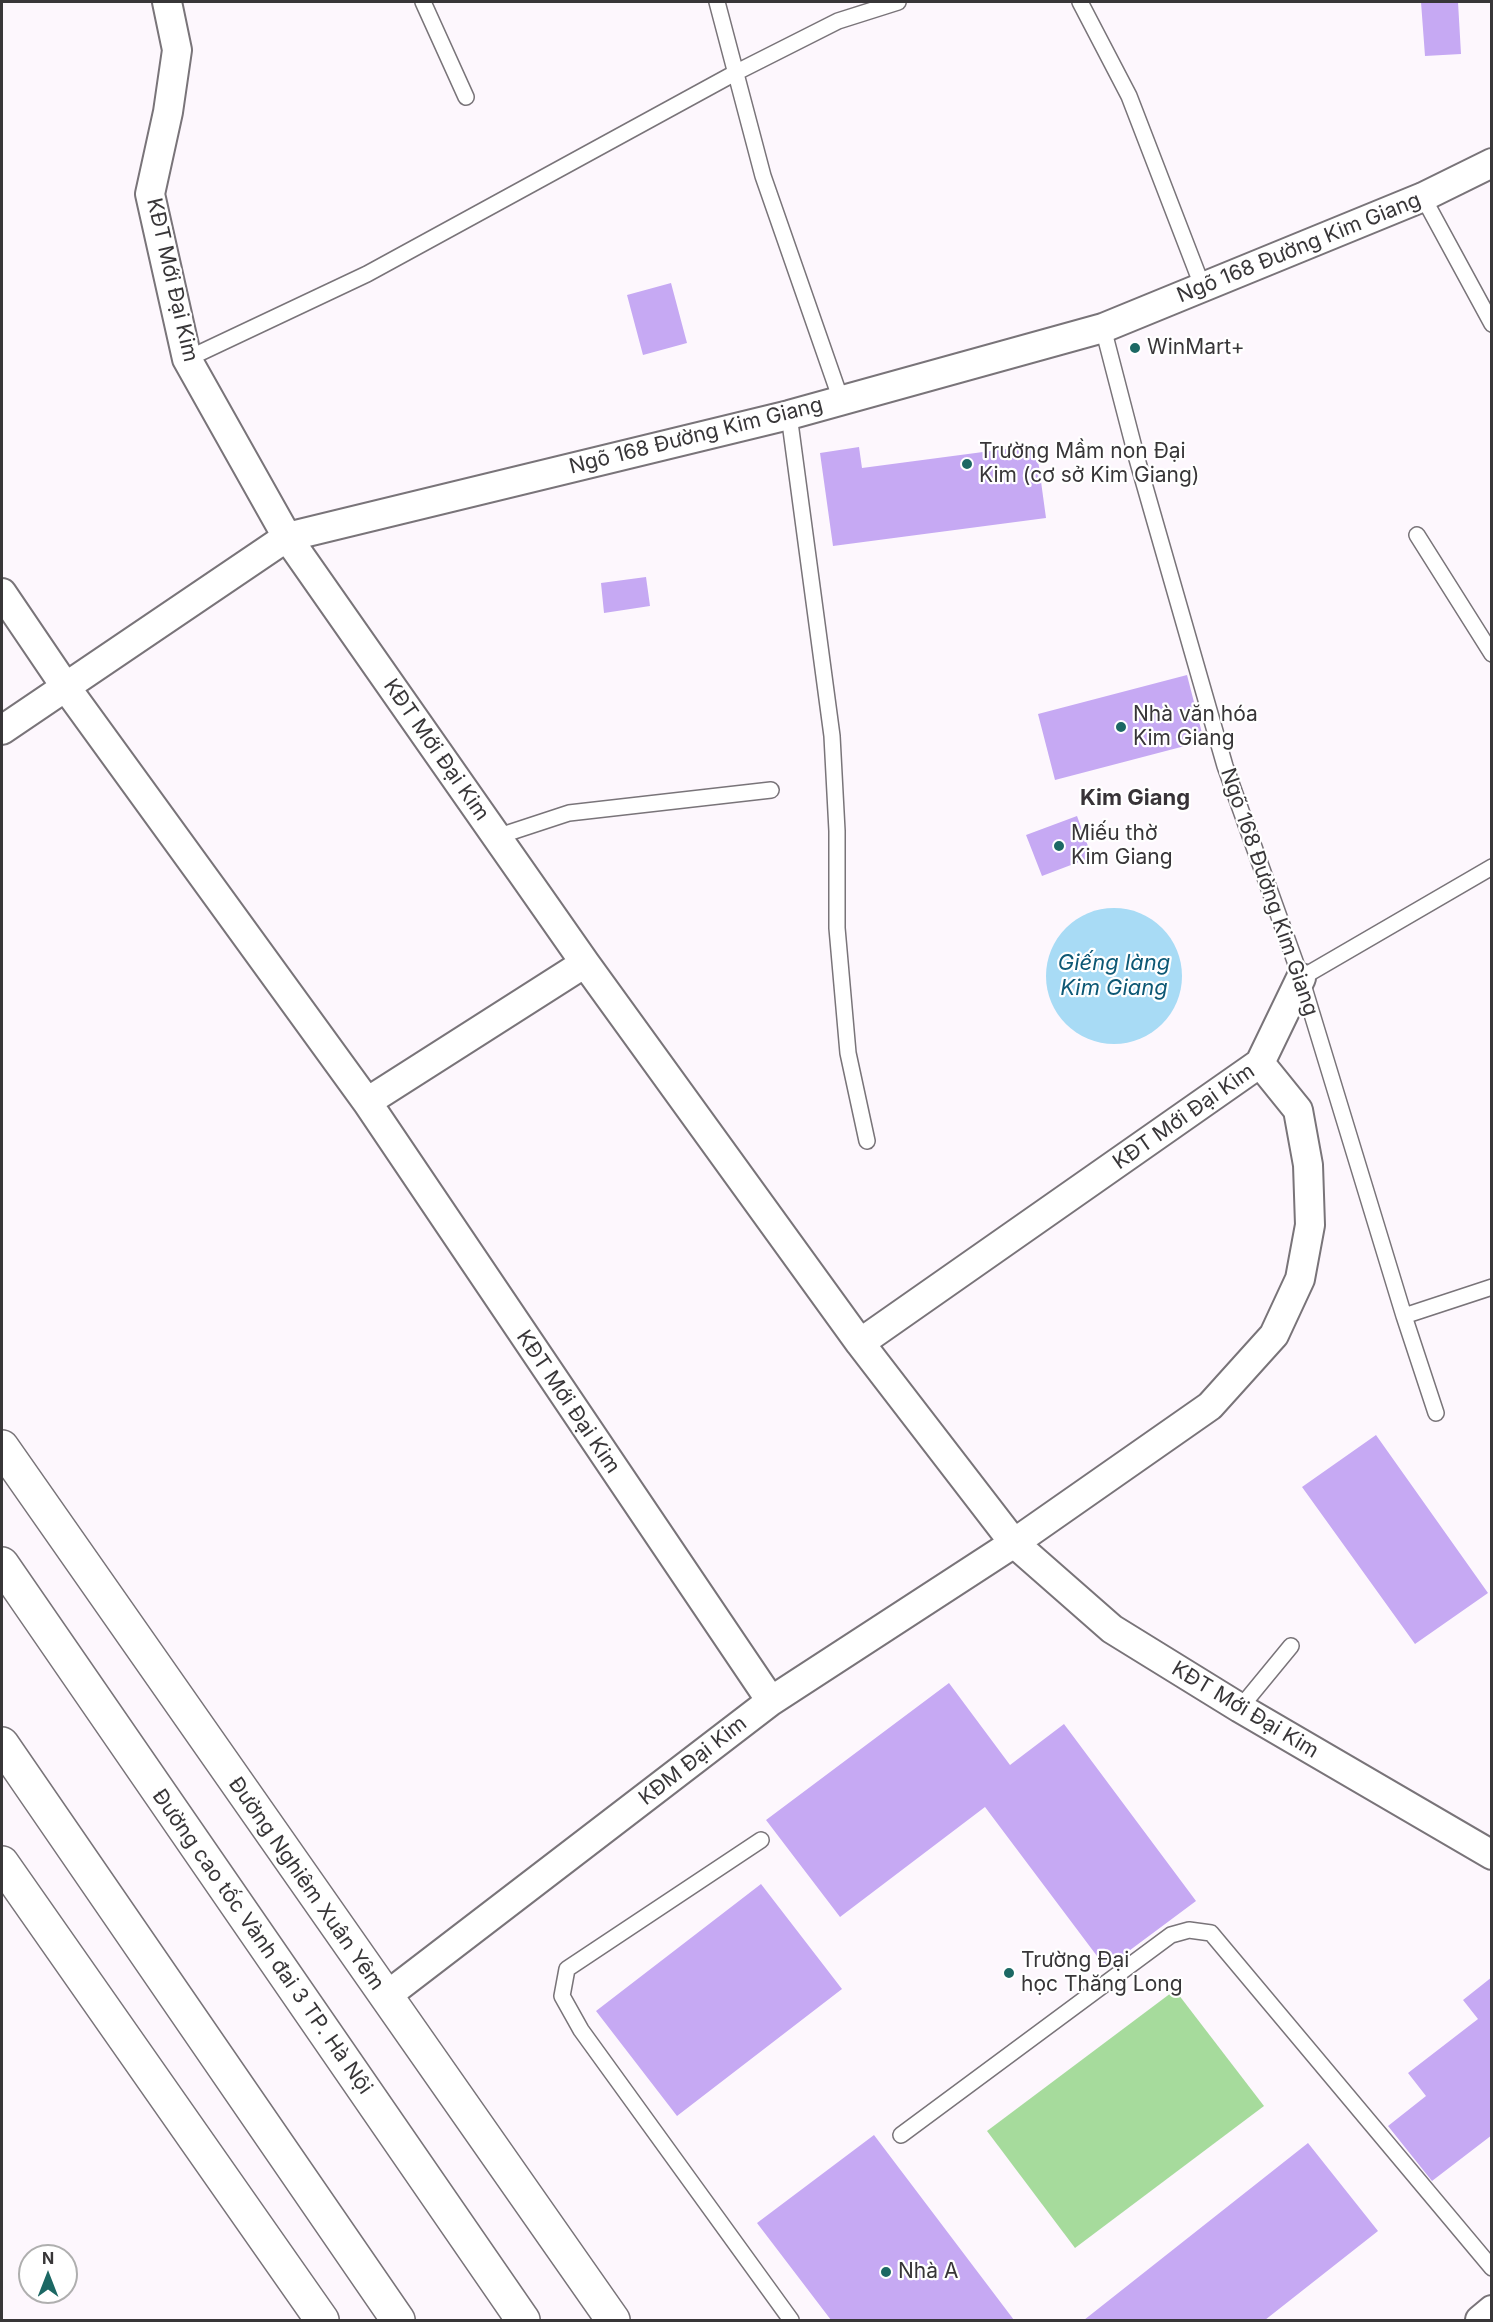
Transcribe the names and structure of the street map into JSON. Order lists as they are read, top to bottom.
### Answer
{
  "streets": {
    "main road": ["Đường Nghiêm Xuân Yêm", "Đường cao tốc Vành đai 3 TP. Hà Nội"],
    "street": ["Ngõ 168 Đường Kim Giang", "KĐT Mới Đại Kim", "KĐM Đại Kim"]
  },
  "crossings": [
    ["Ngõ 168 Đường Kim Giang", "KĐT Mới Đại Kim"],
    ["KĐT Mới Đại Kim", "KĐM Đại Kim"],
    ["KĐM Đại Kim", "Đường Nghiêm Xuân Yêm"]
  ],
  "districts": ["Kim Giang"],
  "water": ["Giếng làng Kim Giang"],
  "places": [
    "WinMart+",
    "Trường Mầm non Đại Kim (cơ sở Kim Giang)",
    "Nhà văn hóa Kim Giang",
    "Miếu thờ Kim Giang",
    "Trường Đại học Thăng Long",
    "Nhà A"
  ],
  "north": "top"
}
